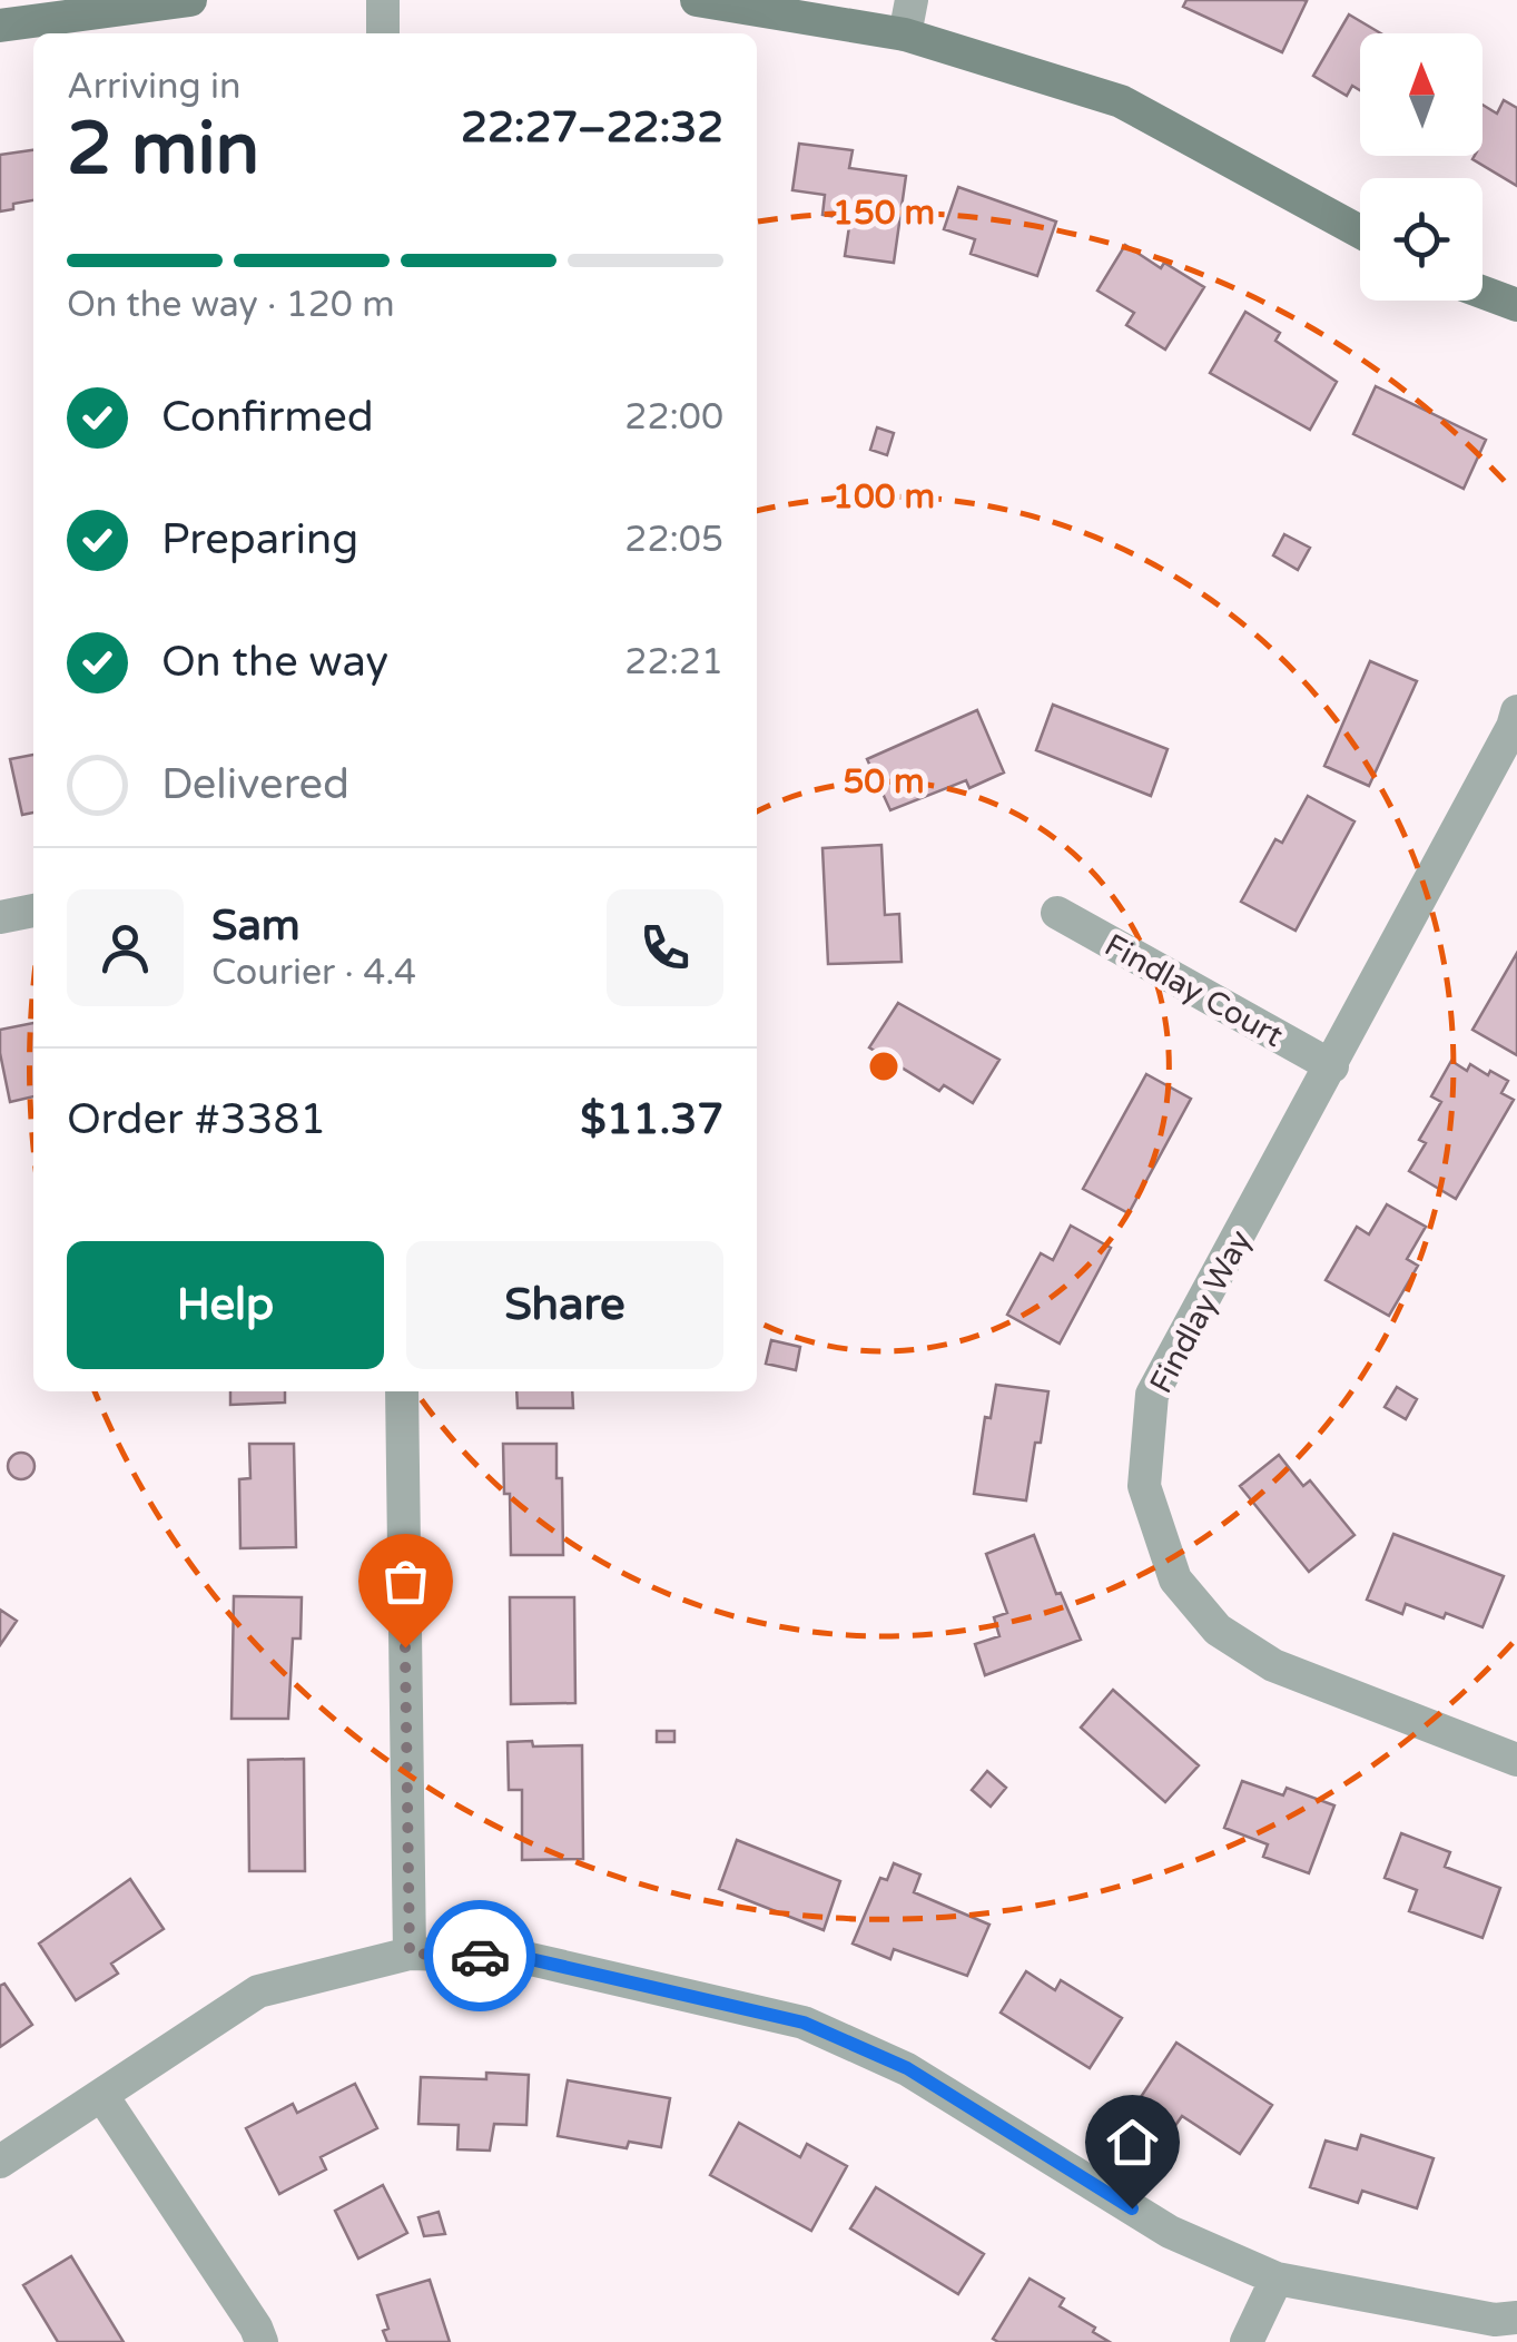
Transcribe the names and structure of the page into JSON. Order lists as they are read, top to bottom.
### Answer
{
  "streets": {
    "street": ["Findlay Court", "Findlay Way"]
  },
  "crossings": [
    ["Findlay Court", "Findlay Way"]
  ],
  "north": "top",
  "page": {
    "heading": ["2 min", "Arriving in", "22:27–22:32"],
    "panel": [
      "Sam",
      "Courier · 4.4",
      "Order #3381",
      "$11.37"
    ],
    "bar": "On the way · 120 m",
    "list": [
      ["Confirmed", "22:00"],
      ["Preparing", "22:05"],
      ["On the way", "22:21"],
      "Delivered"
    ],
    "buttons": ["Help", "Share"]
  },
  "rings": ["150 m", "100 m", "50 m"]
}
